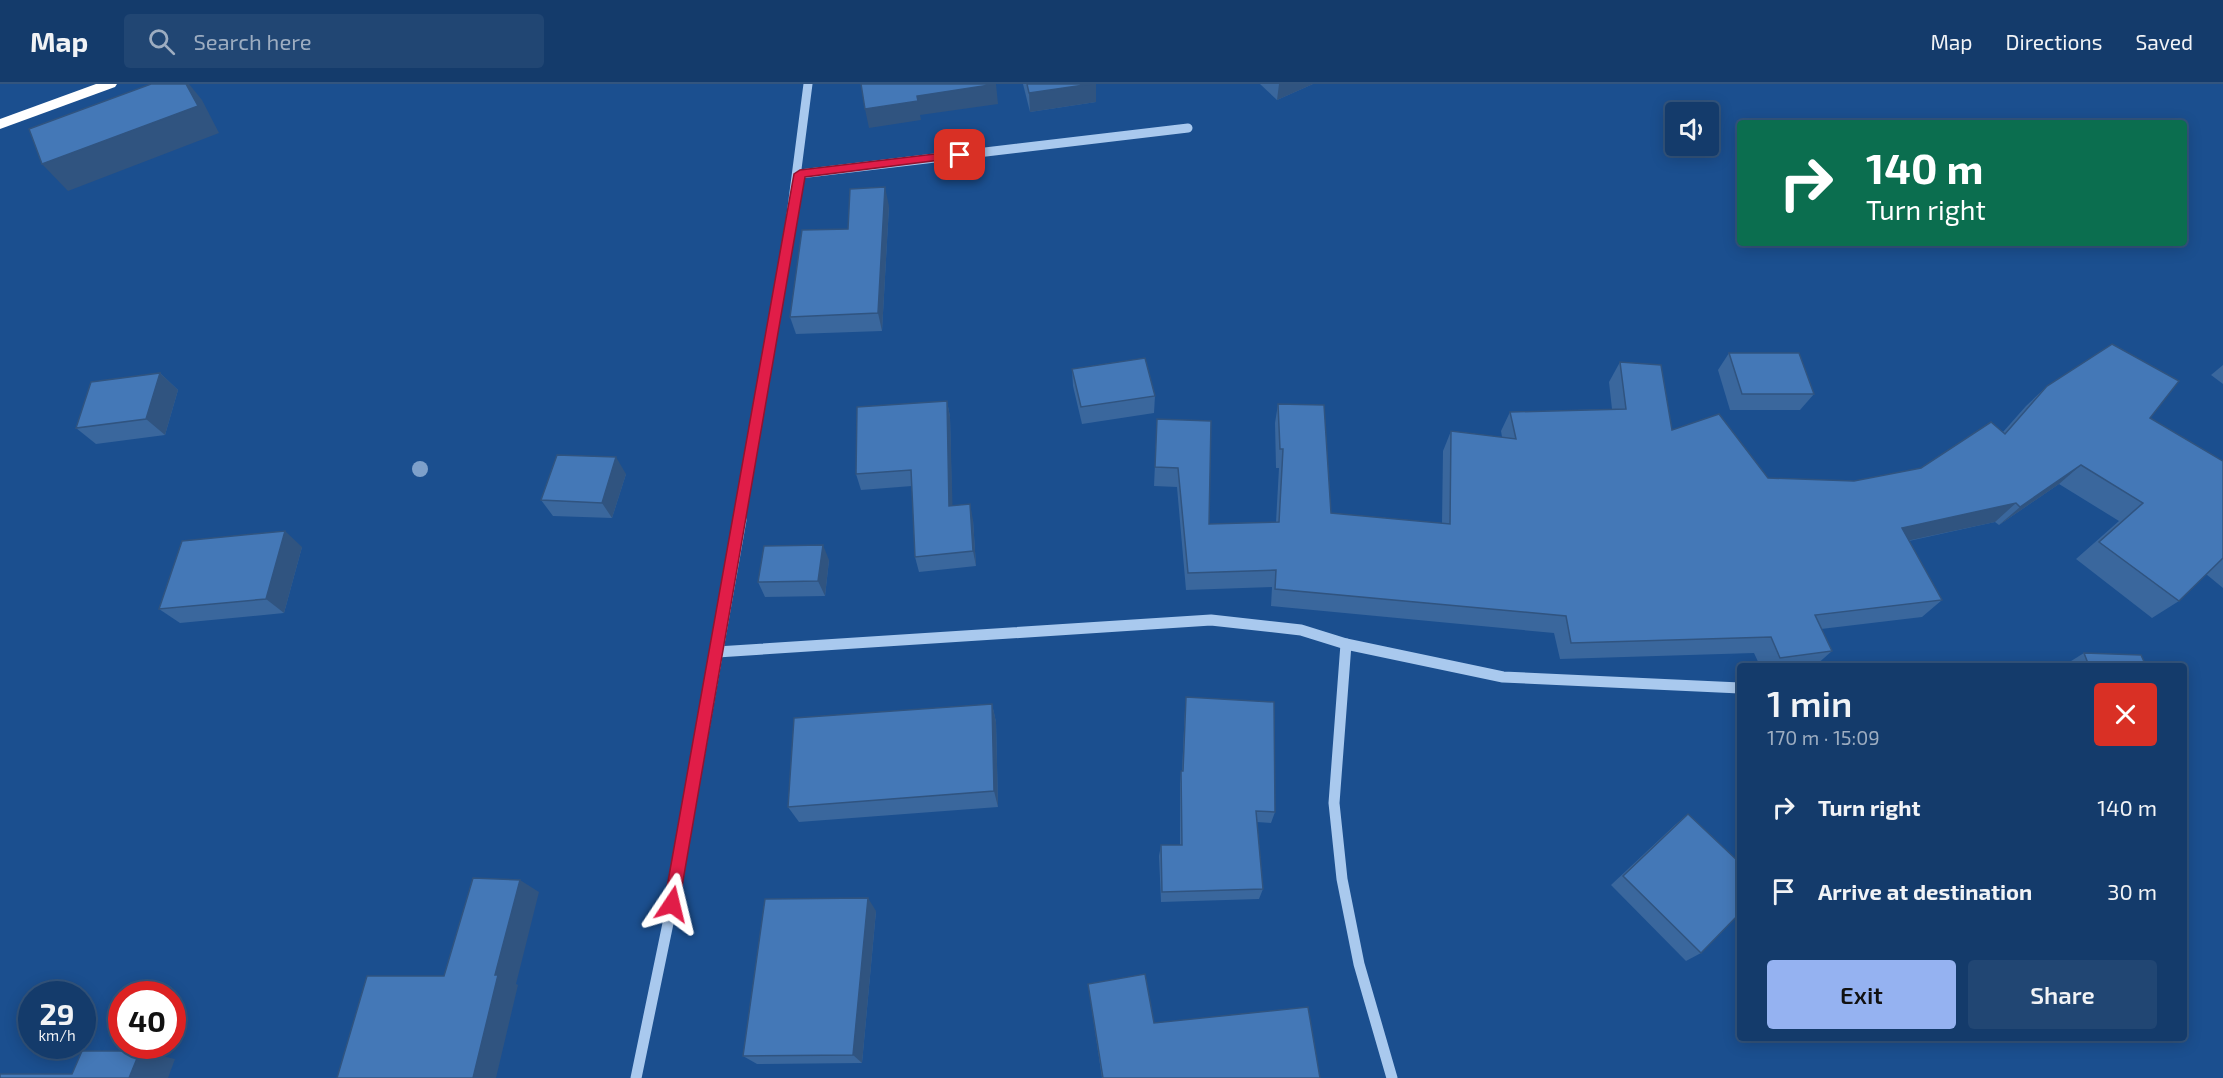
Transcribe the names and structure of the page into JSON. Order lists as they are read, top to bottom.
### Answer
{
  "page": {
    "header": "Map",
    "search": "Search here",
    "nav": ["Map", "Directions", "Saved"],
    "turn": ["140 m", "Turn right"],
    "heading": ["1 min", "170 m · 15:09"],
    "list": [
      {
        "name": "Turn right",
        "value": "140 m"
      },
      {
        "name": "Arrive at destination",
        "value": "30 m"
      }
    ],
    "buttons": ["Exit", "Share"],
    "speed": "29 km/h",
    "limit": "40"
  }
}
